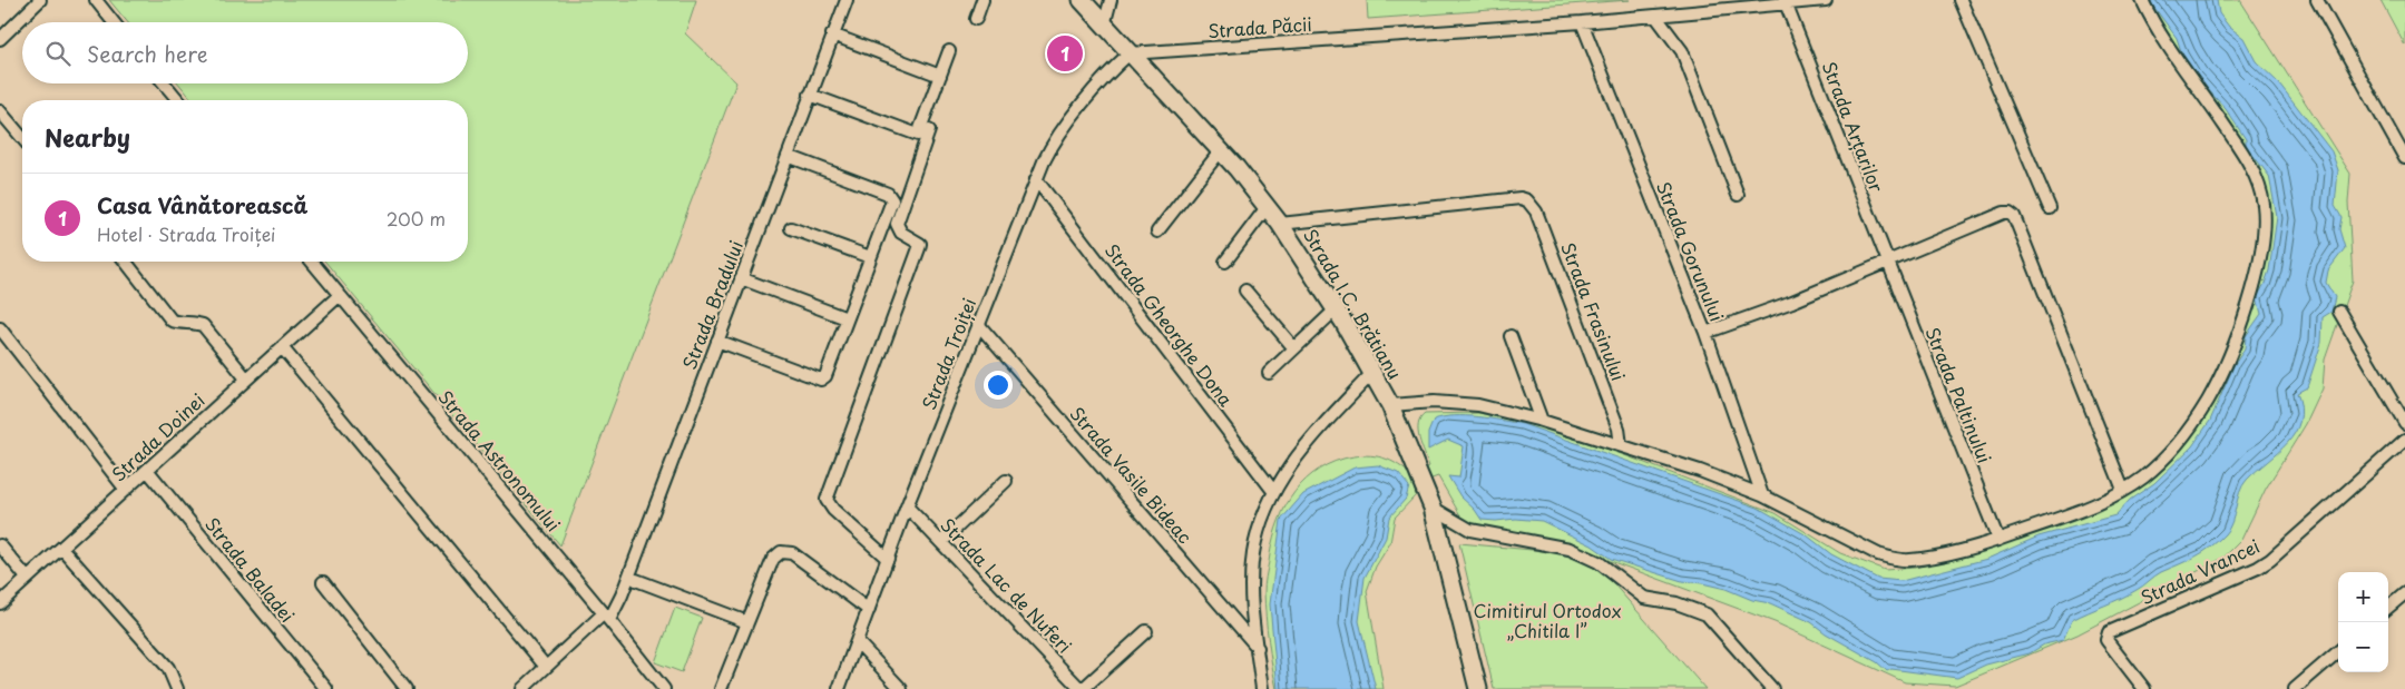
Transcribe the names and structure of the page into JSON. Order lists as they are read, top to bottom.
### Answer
{
  "streets": {
    "main road": ["Strada I.C. Brătianu"],
    "street": [
      "Strada Păcii",
      "Strada Arțarilor",
      "Strada Gorunului",
      "Strada Bradului",
      "Strada Frasinului",
      "Strada Gheorghe Dona",
      "Strada Troiței",
      "Strada Paltinului",
      "Strada Doinei",
      "Strada Astronomului",
      "Strada Vasile Bideac",
      "Strada Baladei",
      "Strada Vrancei",
      "Strada Lac de Nuferi"
    ]
  },
  "crossings": [
    ["Strada Păcii", "Strada Arțarilor"],
    ["Strada Păcii", "Strada Gorunului"],
    ["Strada Păcii", "Strada I.C. Brătianu"],
    ["Strada Păcii", "Strada Troiței"],
    ["Strada Arțarilor", "Strada Paltinului"],
    ["Strada I.C. Brătianu", "Strada Frasinului"],
    ["Strada I.C. Brătianu", "Strada Troiței"],
    ["Strada Bradului", "Strada Astronomului"],
    ["Strada Gheorghe Dona", "Strada Troiței"],
    ["Strada Troiței", "Strada Vasile Bideac"],
    ["Strada Troiței", "Strada Lac de Nuferi"],
    ["Strada Doinei", "Strada Astronomului"],
    ["Strada Doinei", "Strada Baladei"]
  ],
  "parks": ["Cimitirul Ortodox „Chitila I”"],
  "page": {
    "search": "Search here",
    "pins": "1",
    "heading": "Nearby",
    "list": [
      {
        "mark": "1",
        "name": "Casa Vânătorească",
        "note": "Hotel · Strada Troiței",
        "value": "200 m"
      }
    ],
    "map_buttons": ["+", "−"]
  }
}
